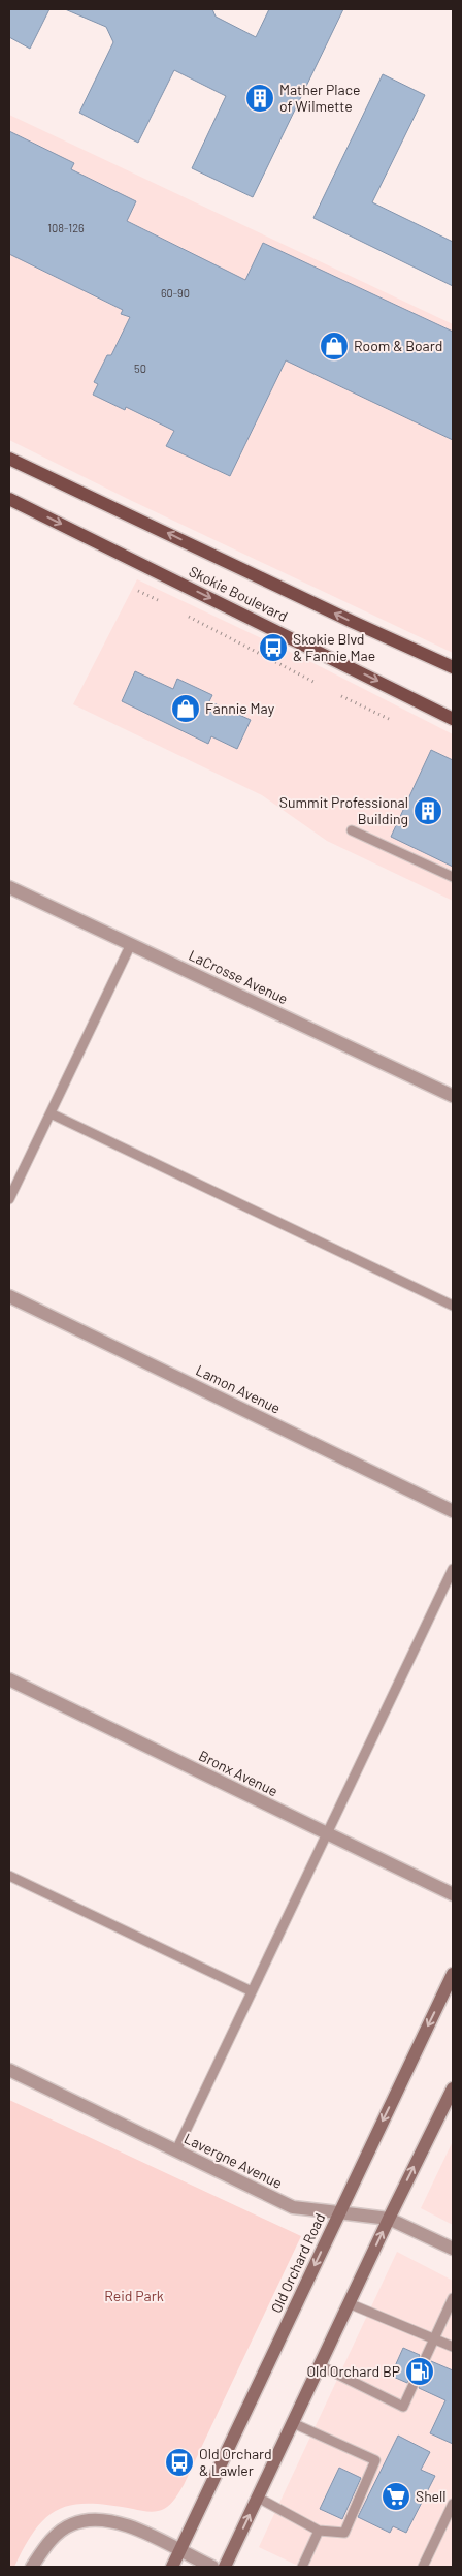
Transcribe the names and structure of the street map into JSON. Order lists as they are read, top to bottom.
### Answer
{
  "streets": {
    "main road": ["Skokie Boulevard", "Old Orchard Road"],
    "street": [
      "LaCrosse Avenue",
      "Lamon Avenue",
      "Bronx Avenue",
      "Lavergne Avenue"
    ]
  },
  "crossings": [
    ["Lavergne Avenue", "Old Orchard Road"]
  ],
  "parks": ["Reid Park"],
  "places": {
    "building": ["Mather Place of Wilmette", "Summit Professional Building"],
    "shop": ["Room & Board", "Fannie May"],
    "bus stop": ["Skokie Blvd & Fannie Mae", "Old Orchard & Lawler"],
    "fuel station": ["Old Orchard BP"],
    "supermarket": ["Shell"]
  },
  "house_numbers": ["108-126", "60-90", "50"]
}
